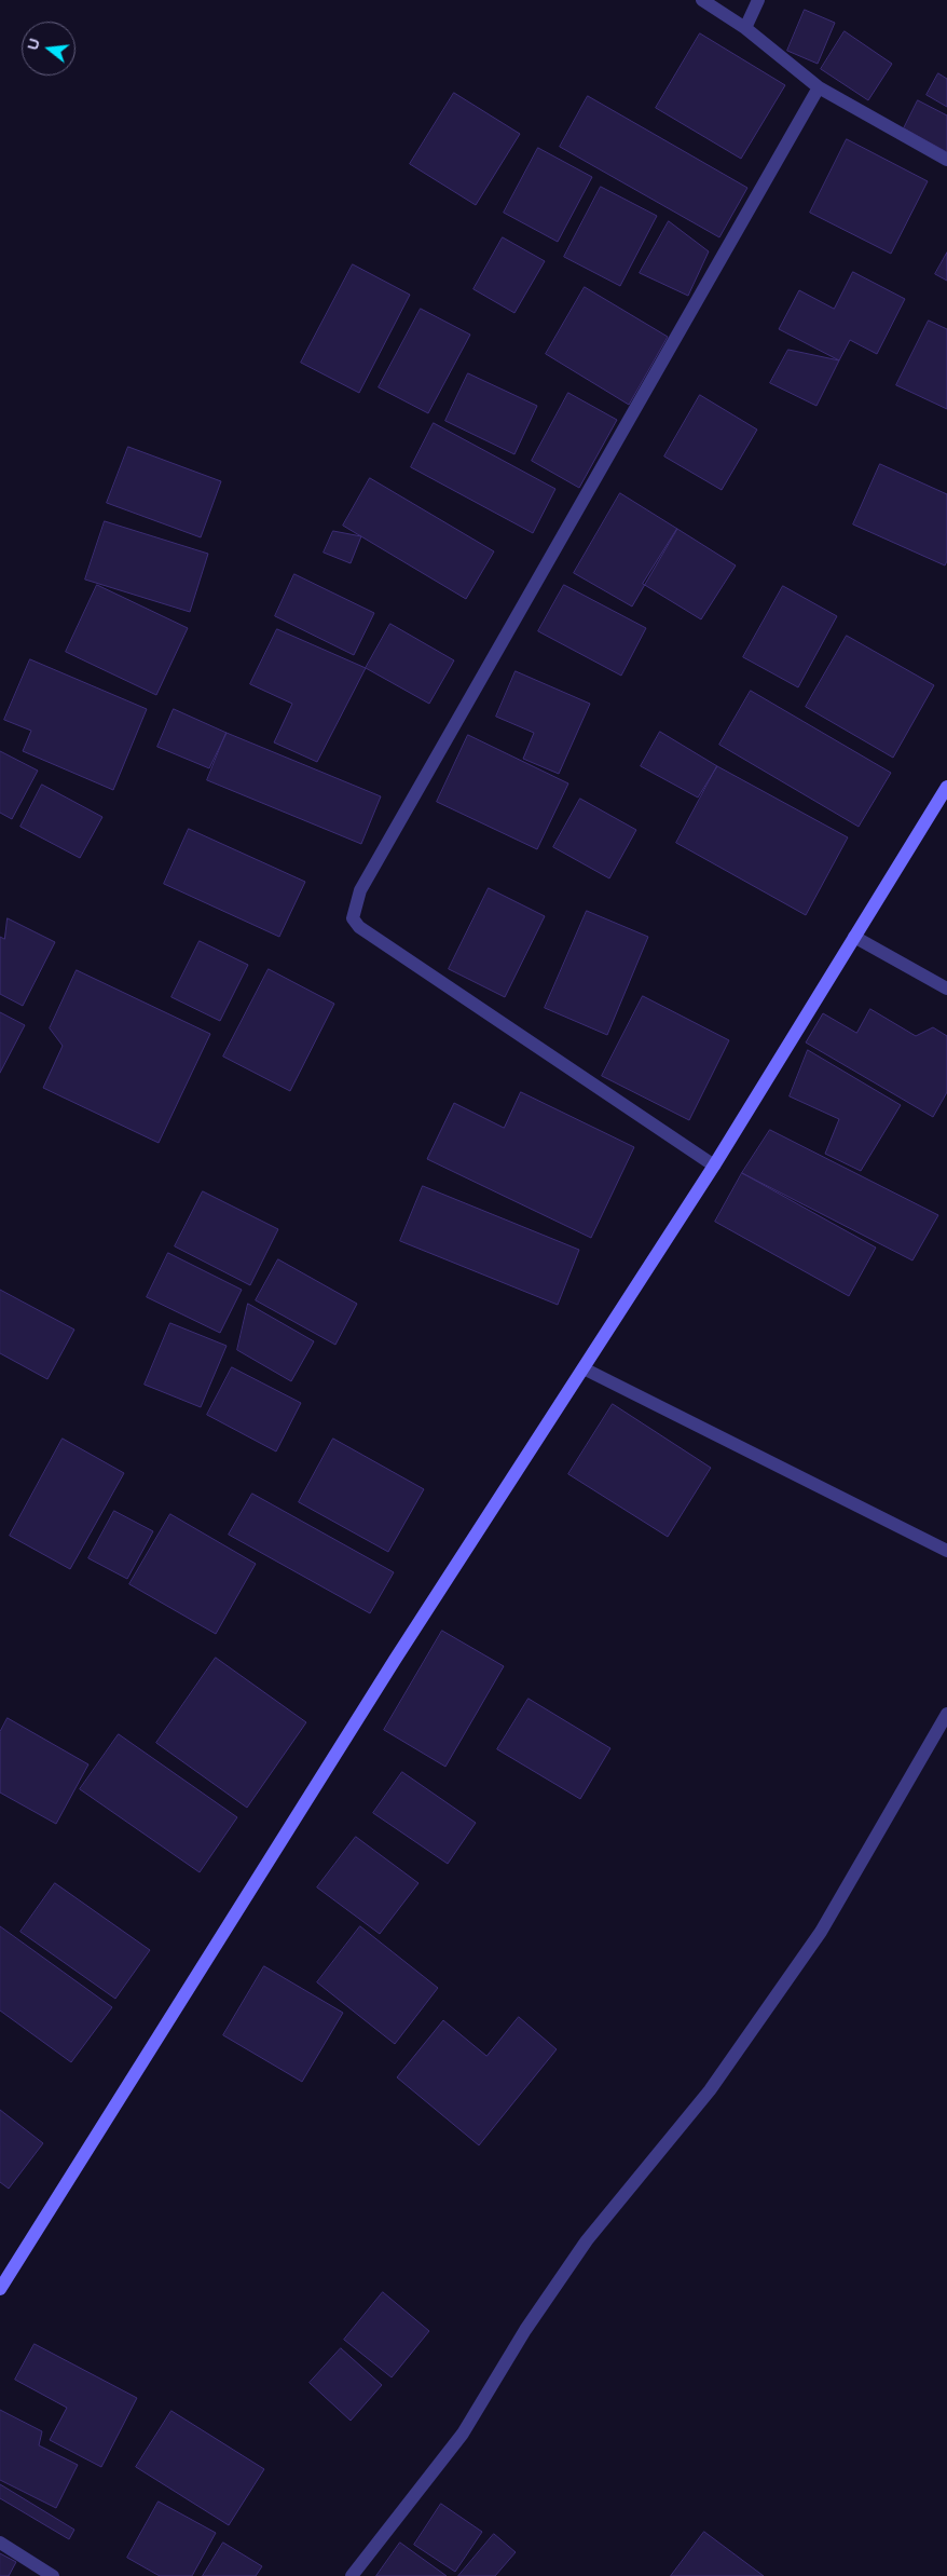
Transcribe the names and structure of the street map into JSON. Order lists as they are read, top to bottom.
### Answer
{
  "north": "left"
}
